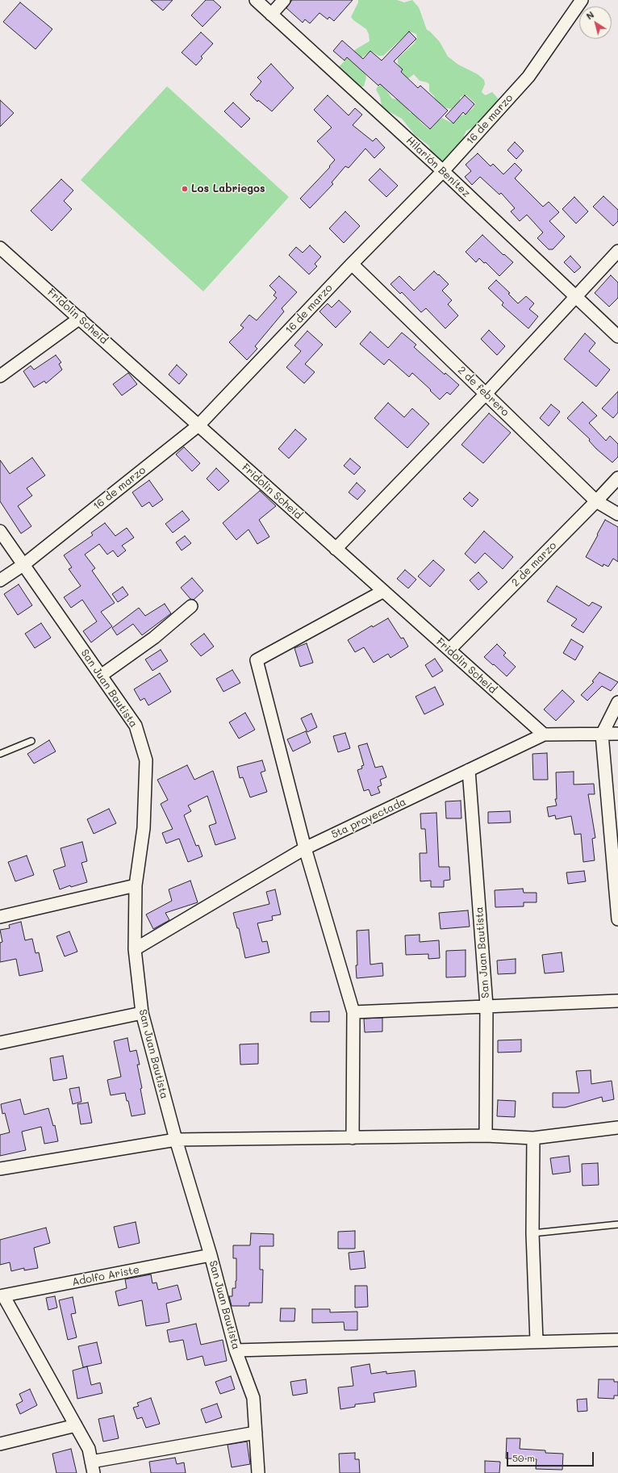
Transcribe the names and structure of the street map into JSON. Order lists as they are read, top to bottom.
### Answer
{
  "streets": {
    "street": [
      "16 de marzo",
      "Hilarión Benítez",
      "Fridolin Scheid",
      "2 de febrero",
      "2 de marzo",
      "San Juan Bautista",
      "5ta proyectada",
      "Adolfo Ariste"
    ]
  },
  "crossings": [
    ["16 de marzo", "Hilarión Benítez"],
    ["16 de marzo", "Fridolin Scheid"],
    ["16 de marzo", "2 de febrero"],
    ["16 de marzo", "San Juan Bautista"],
    ["Fridolin Scheid", "2 de marzo"],
    ["Fridolin Scheid", "5ta proyectada"],
    ["2 de febrero", "2 de marzo"],
    ["San Juan Bautista", "5ta proyectada"],
    ["San Juan Bautista", "Adolfo Ariste"]
  ],
  "places": ["Los Labriegos"],
  "scale_bar": "50 m",
  "north": "top left"
}
